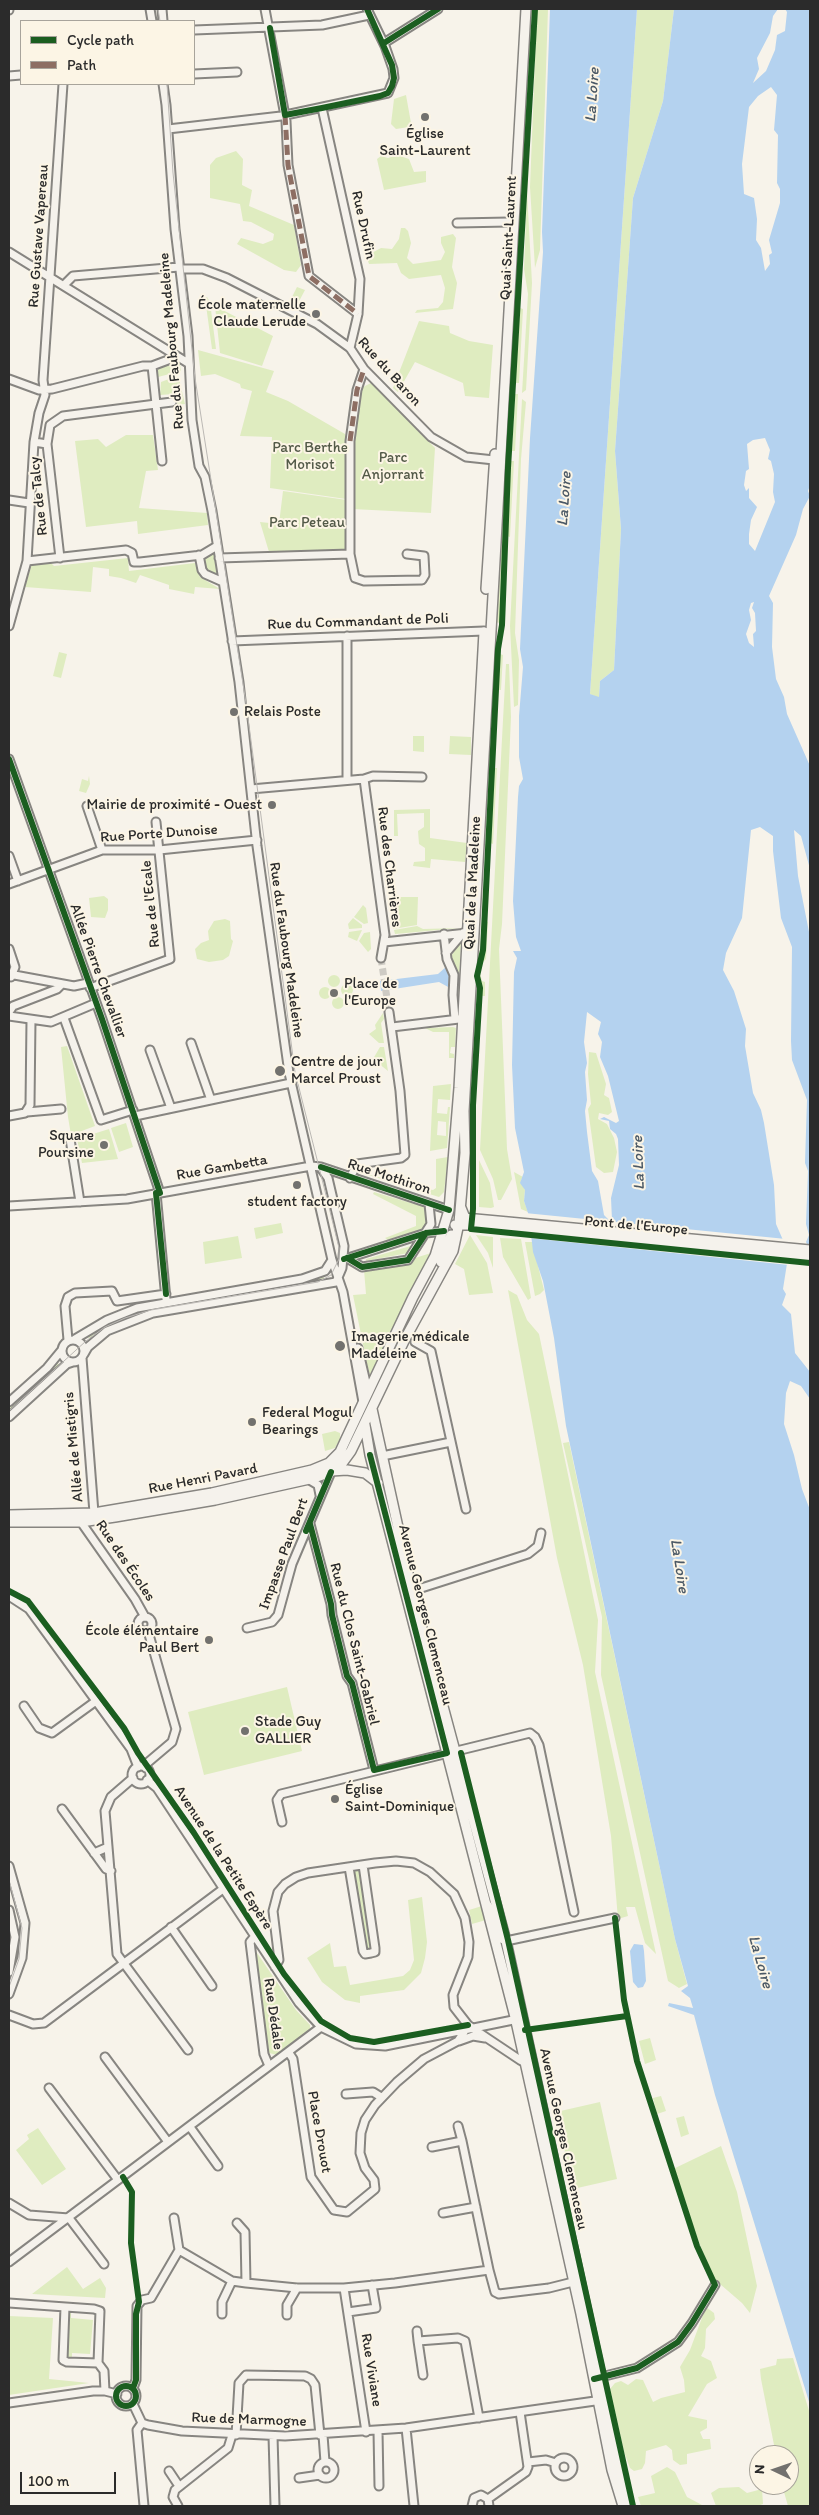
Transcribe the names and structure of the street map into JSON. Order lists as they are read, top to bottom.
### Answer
{
  "streets": {
    "main road": [
      "Quai Saint-Laurent",
      "Quai de la Madeleine",
      "Pont de l'Europe",
      "Rue Henri Pavard",
      "Avenue Georges Clemenceau"
    ],
    "street": [
      "Rue Drufin",
      "Rue Gustave Vapereau",
      "Rue du Faubourg Madeleine",
      "Rue du Baron",
      "Rue de Talcy",
      "Rue du Commandant de Poli",
      "Rue Porte Dunoise",
      "Rue des Charrières",
      "Rue de l'Ecale",
      "Allée Pierre Chevallier",
      "Rue Gambetta",
      "Rue Mothiron",
      "Allée de Mistigris",
      "Impasse Paul Bert",
      "Rue des Écoles",
      "Rue du Clos Saint-Gabriel",
      "Avenue de la Petite Espère",
      "Rue Dédale",
      "Place Drouot",
      "Rue Viviane",
      "Rue de Marmogne"
    ]
  },
  "crossings": [
    ["Rue Drufin", "Rue du Baron"],
    ["Rue Gustave Vapereau", "Rue de Talcy"],
    ["Quai Saint-Laurent", "Rue du Baron"],
    ["Quai Saint-Laurent", "Quai de la Madeleine"],
    ["Rue du Faubourg Madeleine", "Rue du Baron"],
    ["Rue du Faubourg Madeleine", "Rue du Commandant de Poli"],
    ["Rue du Faubourg Madeleine", "Rue Porte Dunoise"],
    ["Rue du Faubourg Madeleine", "Rue Gambetta"],
    ["Rue du Baron", "Quai de la Madeleine"],
    ["Rue du Commandant de Poli", "Quai de la Madeleine"],
    ["Rue Porte Dunoise", "Rue de l'Ecale"],
    ["Rue Porte Dunoise", "Allée Pierre Chevallier"],
    ["Quai de la Madeleine", "Rue Mothiron"],
    ["Quai de la Madeleine", "Pont de l'Europe"],
    ["Rue de l'Ecale", "Allée Pierre Chevallier"],
    ["Allée Pierre Chevallier", "Rue Gambetta"],
    ["Rue Gambetta", "Rue Mothiron"],
    ["Rue Mothiron", "Pont de l'Europe"],
    ["Allée de Mistigris", "Rue Henri Pavard"],
    ["Rue Henri Pavard", "Impasse Paul Bert"],
    ["Rue Henri Pavard", "Rue des Écoles"],
    ["Rue Henri Pavard", "Avenue Georges Clemenceau"],
    ["Impasse Paul Bert", "Rue du Clos Saint-Gabriel"],
    ["Rue des Écoles", "Avenue de la Petite Espère"],
    ["Avenue Georges Clemenceau", "Avenue de la Petite Espère"],
    ["Avenue Georges Clemenceau", "Rue de Marmogne"],
    ["Avenue de la Petite Espère", "Rue Dédale"],
    ["Avenue de la Petite Espère", "Place Drouot"],
    ["Rue Dédale", "Place Drouot"],
    ["Rue Viviane", "Rue de Marmogne"]
  ],
  "water": ["La Loire"],
  "parks": ["Parc Berthe Morisot", "Parc Anjorrant", "Parc Peteau"],
  "places": [
    "Église Saint-Laurent",
    "École maternelle Claude Lerude",
    "Relais Poste",
    "Mairie de proximité - Ouest",
    "Place de l'Europe",
    "Centre de jour Marcel Proust",
    "Square Poursine",
    "student factory",
    "Imagerie médicale Madeleine",
    "Federal Mogul Bearings",
    "École élémentaire Paul Bert",
    "Stade Guy GALLIER",
    "Église Saint-Dominique"
  ],
  "legend": ["Cycle path", "Path"],
  "scale_bar": "100 m",
  "north": "left"
}
